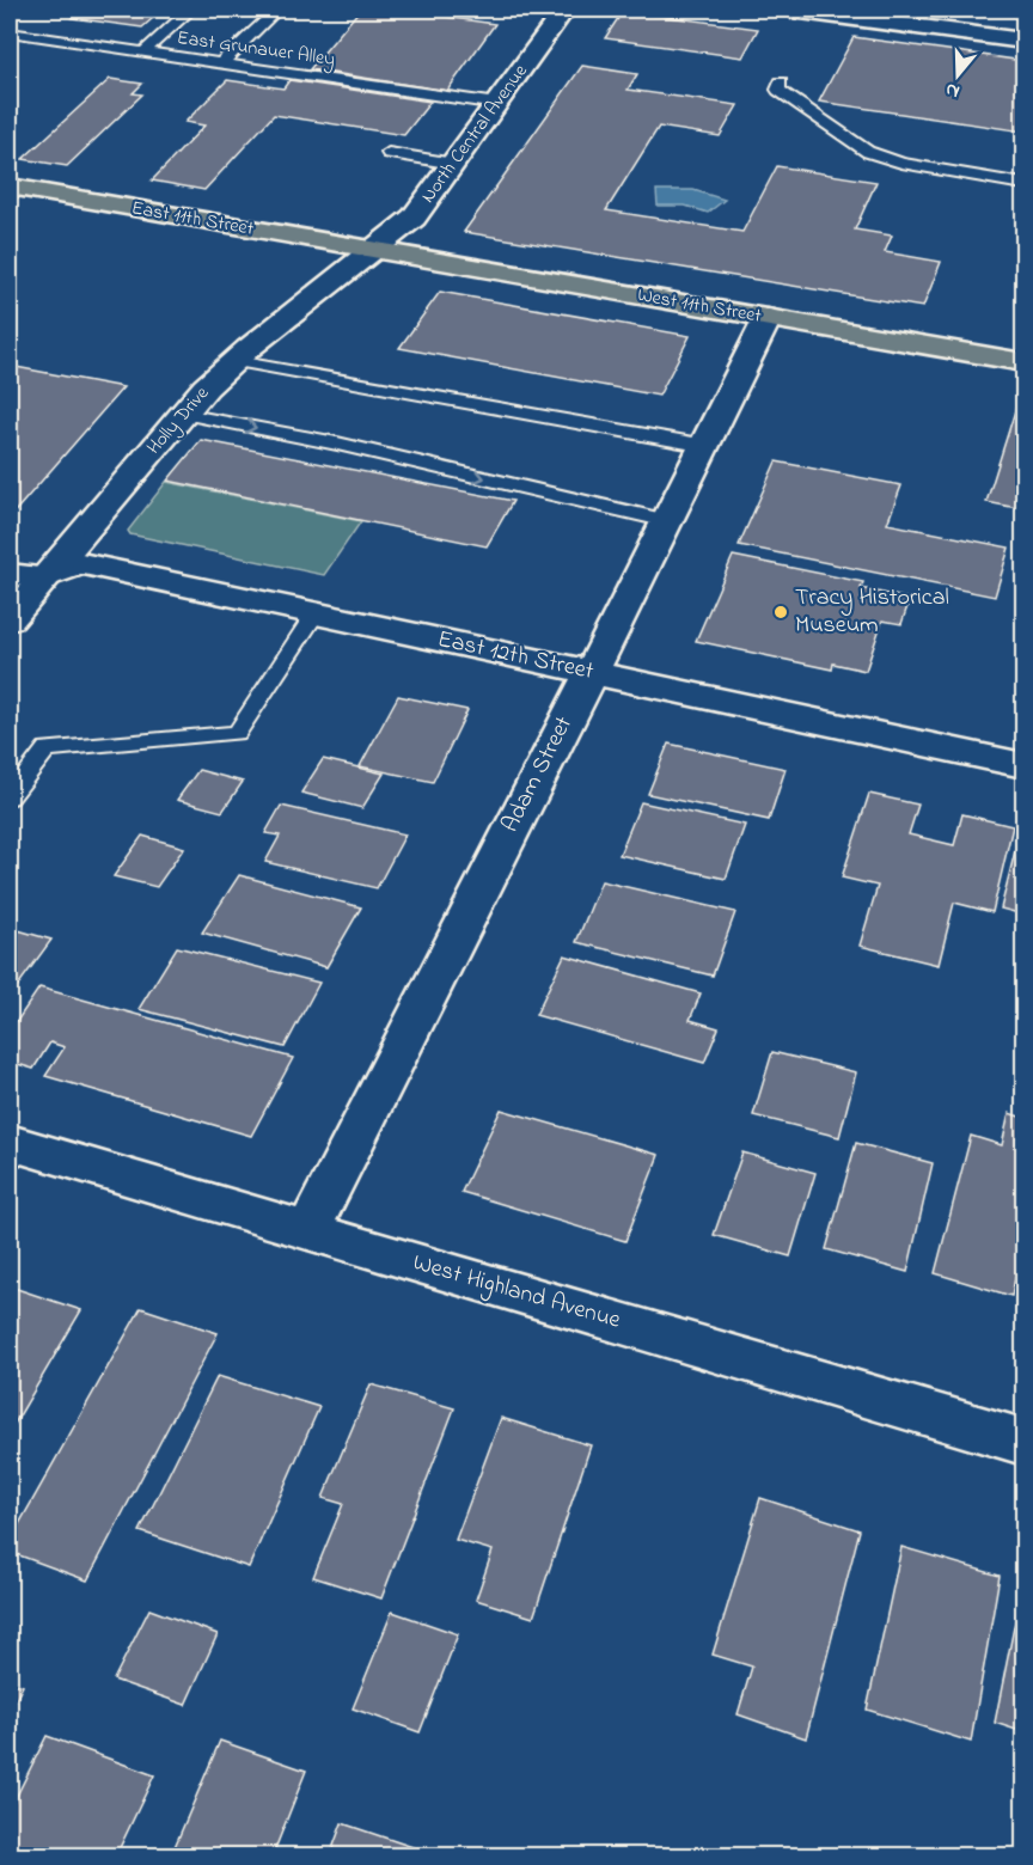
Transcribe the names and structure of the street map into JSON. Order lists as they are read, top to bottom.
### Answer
{
  "streets": {
    "main road": ["East 11th Street", "West 11th Street"],
    "street": [
      "North Central Avenue",
      "Holly Drive",
      "East 12th Street",
      "Adam Street",
      "West Highland Avenue"
    ],
    "lane": ["East Grunauer Alley"]
  },
  "crossings": [
    ["East Grunauer Alley", "North Central Avenue"],
    ["North Central Avenue", "East 11th Street"],
    ["North Central Avenue", "West 11th Street"],
    ["North Central Avenue", "Holly Drive"],
    ["East 11th Street", "West 11th Street"],
    ["East 11th Street", "Holly Drive"],
    ["West 11th Street", "Holly Drive"],
    ["West 11th Street", "Adam Street"],
    ["Holly Drive", "East 12th Street"],
    ["East 12th Street", "Adam Street"],
    ["Adam Street", "West Highland Avenue"]
  ],
  "places": ["Tracy Historical Museum"],
  "north": "bottom"
}
